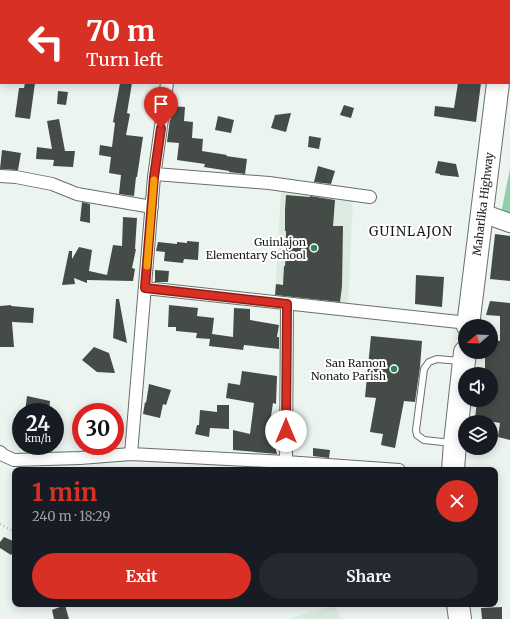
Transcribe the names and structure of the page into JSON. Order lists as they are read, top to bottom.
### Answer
{
  "streets": {
    "highway": ["Maharlika Highway"]
  },
  "districts": ["GUINLAJON"],
  "places": ["Guinlajon Elementary School", "San Ramon Nonato Parish"],
  "north": "left",
  "page": {
    "turn": ["70 m", "Turn left"],
    "speed": "24 km/h",
    "limit": "30",
    "heading": ["1 min", "240 m · 18:29"],
    "buttons": ["Exit", "Share"]
  }
}
